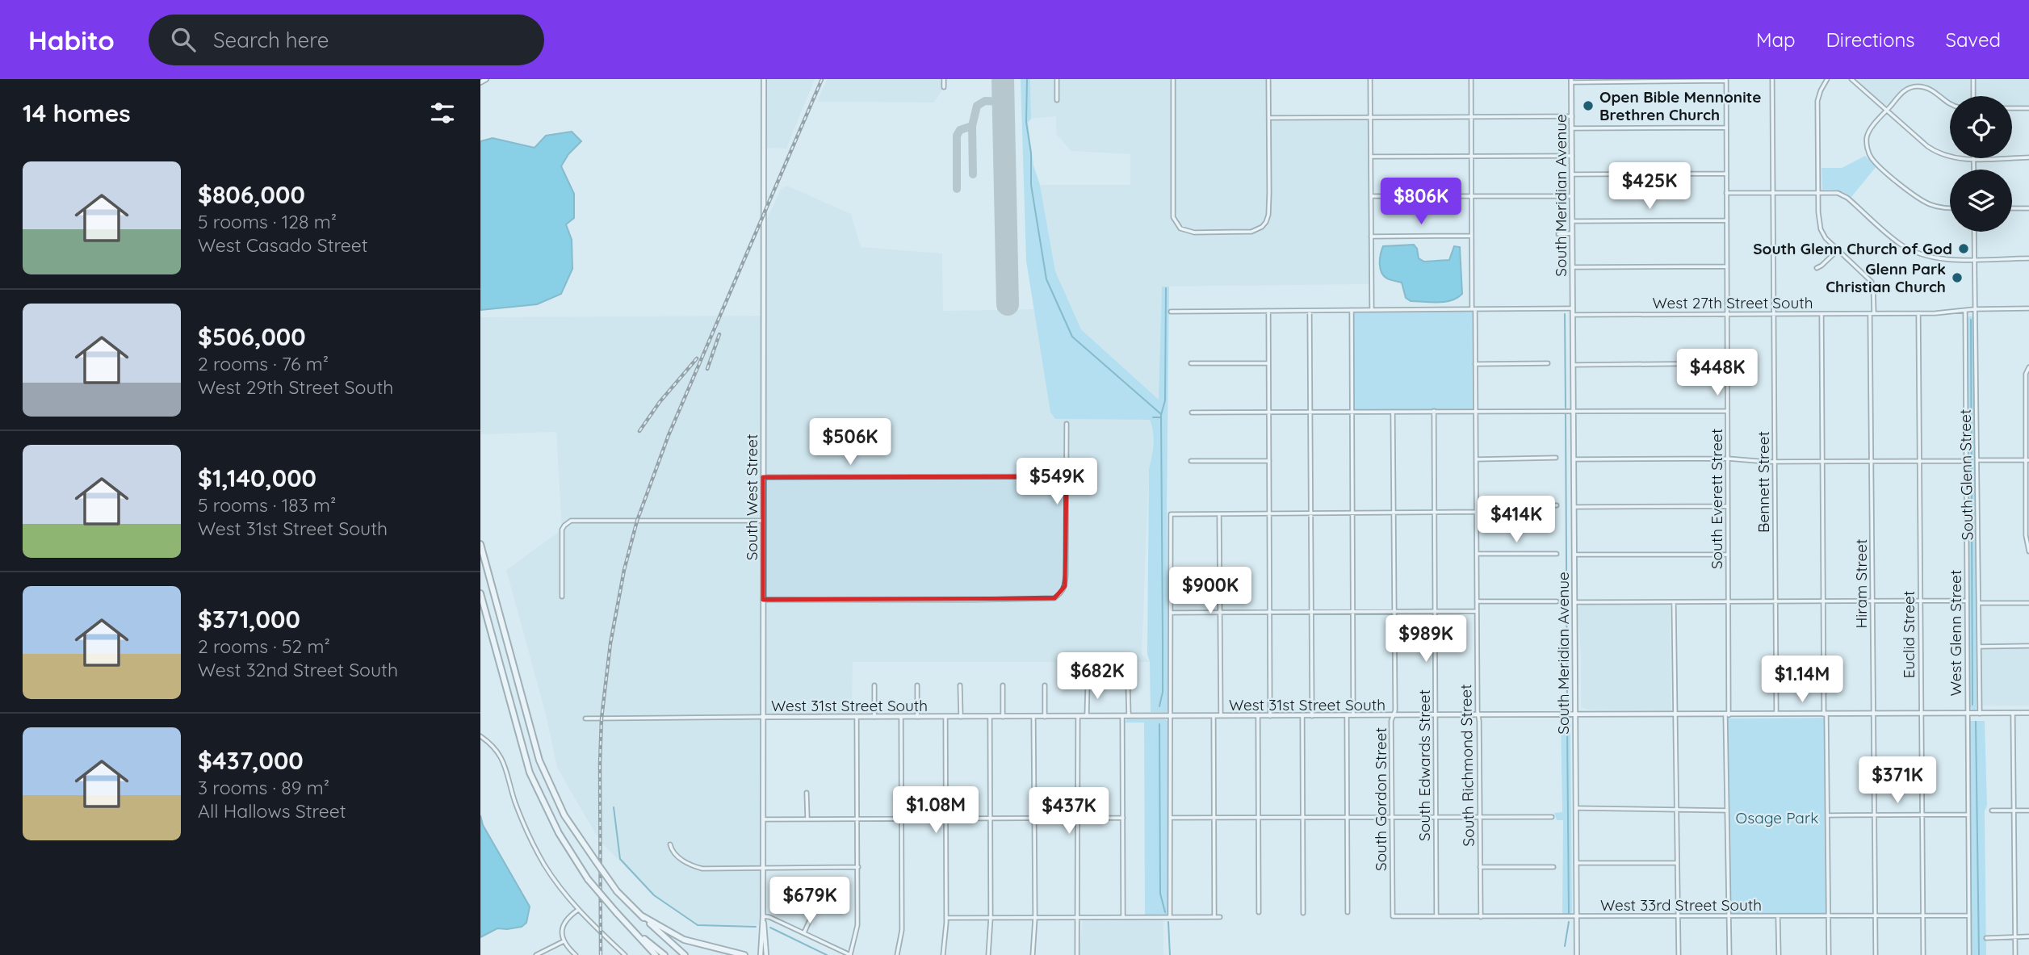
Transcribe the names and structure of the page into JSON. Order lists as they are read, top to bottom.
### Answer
{
  "streets": {
    "street": [
      "South Meridian Avenue",
      "West 27th Street South",
      "South Glenn Street",
      "Bennett Street",
      "South West Street",
      "South Everett Street",
      "Hiram Street",
      "West Glenn Street",
      "Euclid Street",
      "West 31st Street South",
      "South Edwards Street",
      "South Richmond Street",
      "South Gordon Street",
      "West 33rd Street South"
    ]
  },
  "crossings": [
    ["South Meridian Avenue", "West 27th Street South"],
    ["South Meridian Avenue", "West 31st Street South"],
    ["South Meridian Avenue", "West 33rd Street South"],
    ["West 27th Street South", "South Glenn Street"],
    ["West 27th Street South", "Bennett Street"],
    ["West 27th Street South", "South Everett Street"],
    ["West 27th Street South", "Hiram Street"],
    ["West 27th Street South", "West Glenn Street"],
    ["West 27th Street South", "Euclid Street"],
    ["South Glenn Street", "West 31st Street South"],
    ["Bennett Street", "West 31st Street South"],
    ["South West Street", "West 31st Street South"],
    ["South Everett Street", "West 31st Street South"],
    ["South Everett Street", "West 33rd Street South"],
    ["Hiram Street", "West 31st Street South"],
    ["Hiram Street", "West 33rd Street South"],
    ["West Glenn Street", "West 31st Street South"],
    ["West Glenn Street", "West 33rd Street South"],
    ["Euclid Street", "West 31st Street South"],
    ["Euclid Street", "West 33rd Street South"],
    ["West 31st Street South", "South Edwards Street"],
    ["West 31st Street South", "South Richmond Street"],
    ["West 31st Street South", "South Gordon Street"],
    ["South Edwards Street", "West 33rd Street South"],
    ["South Richmond Street", "West 33rd Street South"],
    ["South Gordon Street", "West 33rd Street South"]
  ],
  "parks": ["Osage Park"],
  "places": ["Open Bible Mennonite Brethren Church", "South Glenn Church of God", "Glenn Park Christian Church"],
  "page": {
    "header": "Habito",
    "search": "Search here",
    "nav": ["Map", "Directions", "Saved"],
    "heading": "14 homes",
    "list": [
      {
        "name": "$806,000",
        "note": "5 rooms · 128 m² · West Casado Street"
      },
      {
        "name": "$506,000",
        "note": "2 rooms · 76 m² · West 29th Street South"
      },
      {
        "name": "$1,140,000",
        "note": "5 rooms · 183 m² · West 31st Street South"
      },
      {
        "name": "$371,000",
        "note": "2 rooms · 52 m² · West 32nd Street South"
      },
      {
        "name": "$437,000",
        "note": "3 rooms · 89 m² · All Hallows Street"
      }
    ],
    "price": [
      "$425K",
      "$806K",
      "$448K",
      "$506K",
      "$549K",
      "$414K",
      "$900K",
      "$989K",
      "$682K",
      "$1.14M",
      "$371K",
      "$1.08M",
      "$437K",
      "$679K"
    ]
  }
}
